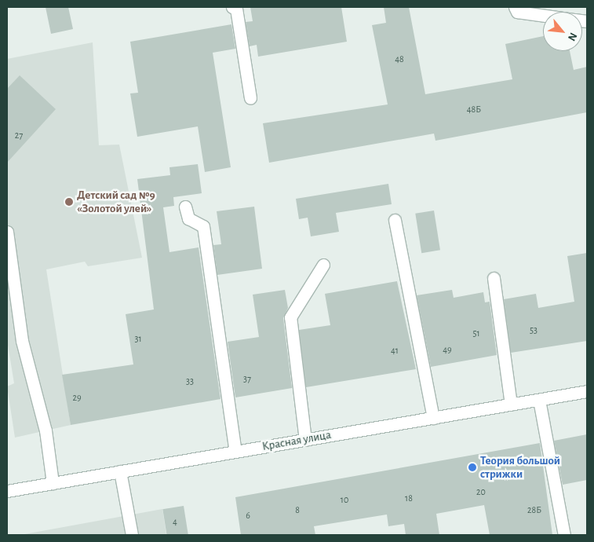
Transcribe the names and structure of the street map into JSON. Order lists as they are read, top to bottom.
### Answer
{
  "streets": {
    "street": ["Красная улица"]
  },
  "places": ["Детский сад №9 «Золотой улей»", "Теория большой стрижки"],
  "house_numbers": [
    "48",
    "48Б",
    "27",
    "53",
    "51",
    "31",
    "49",
    "41",
    "37",
    "33",
    "29",
    "20",
    "18",
    "10",
    "8",
    "28Б",
    "6",
    "4"
  ],
  "north": "bottom right"
}
